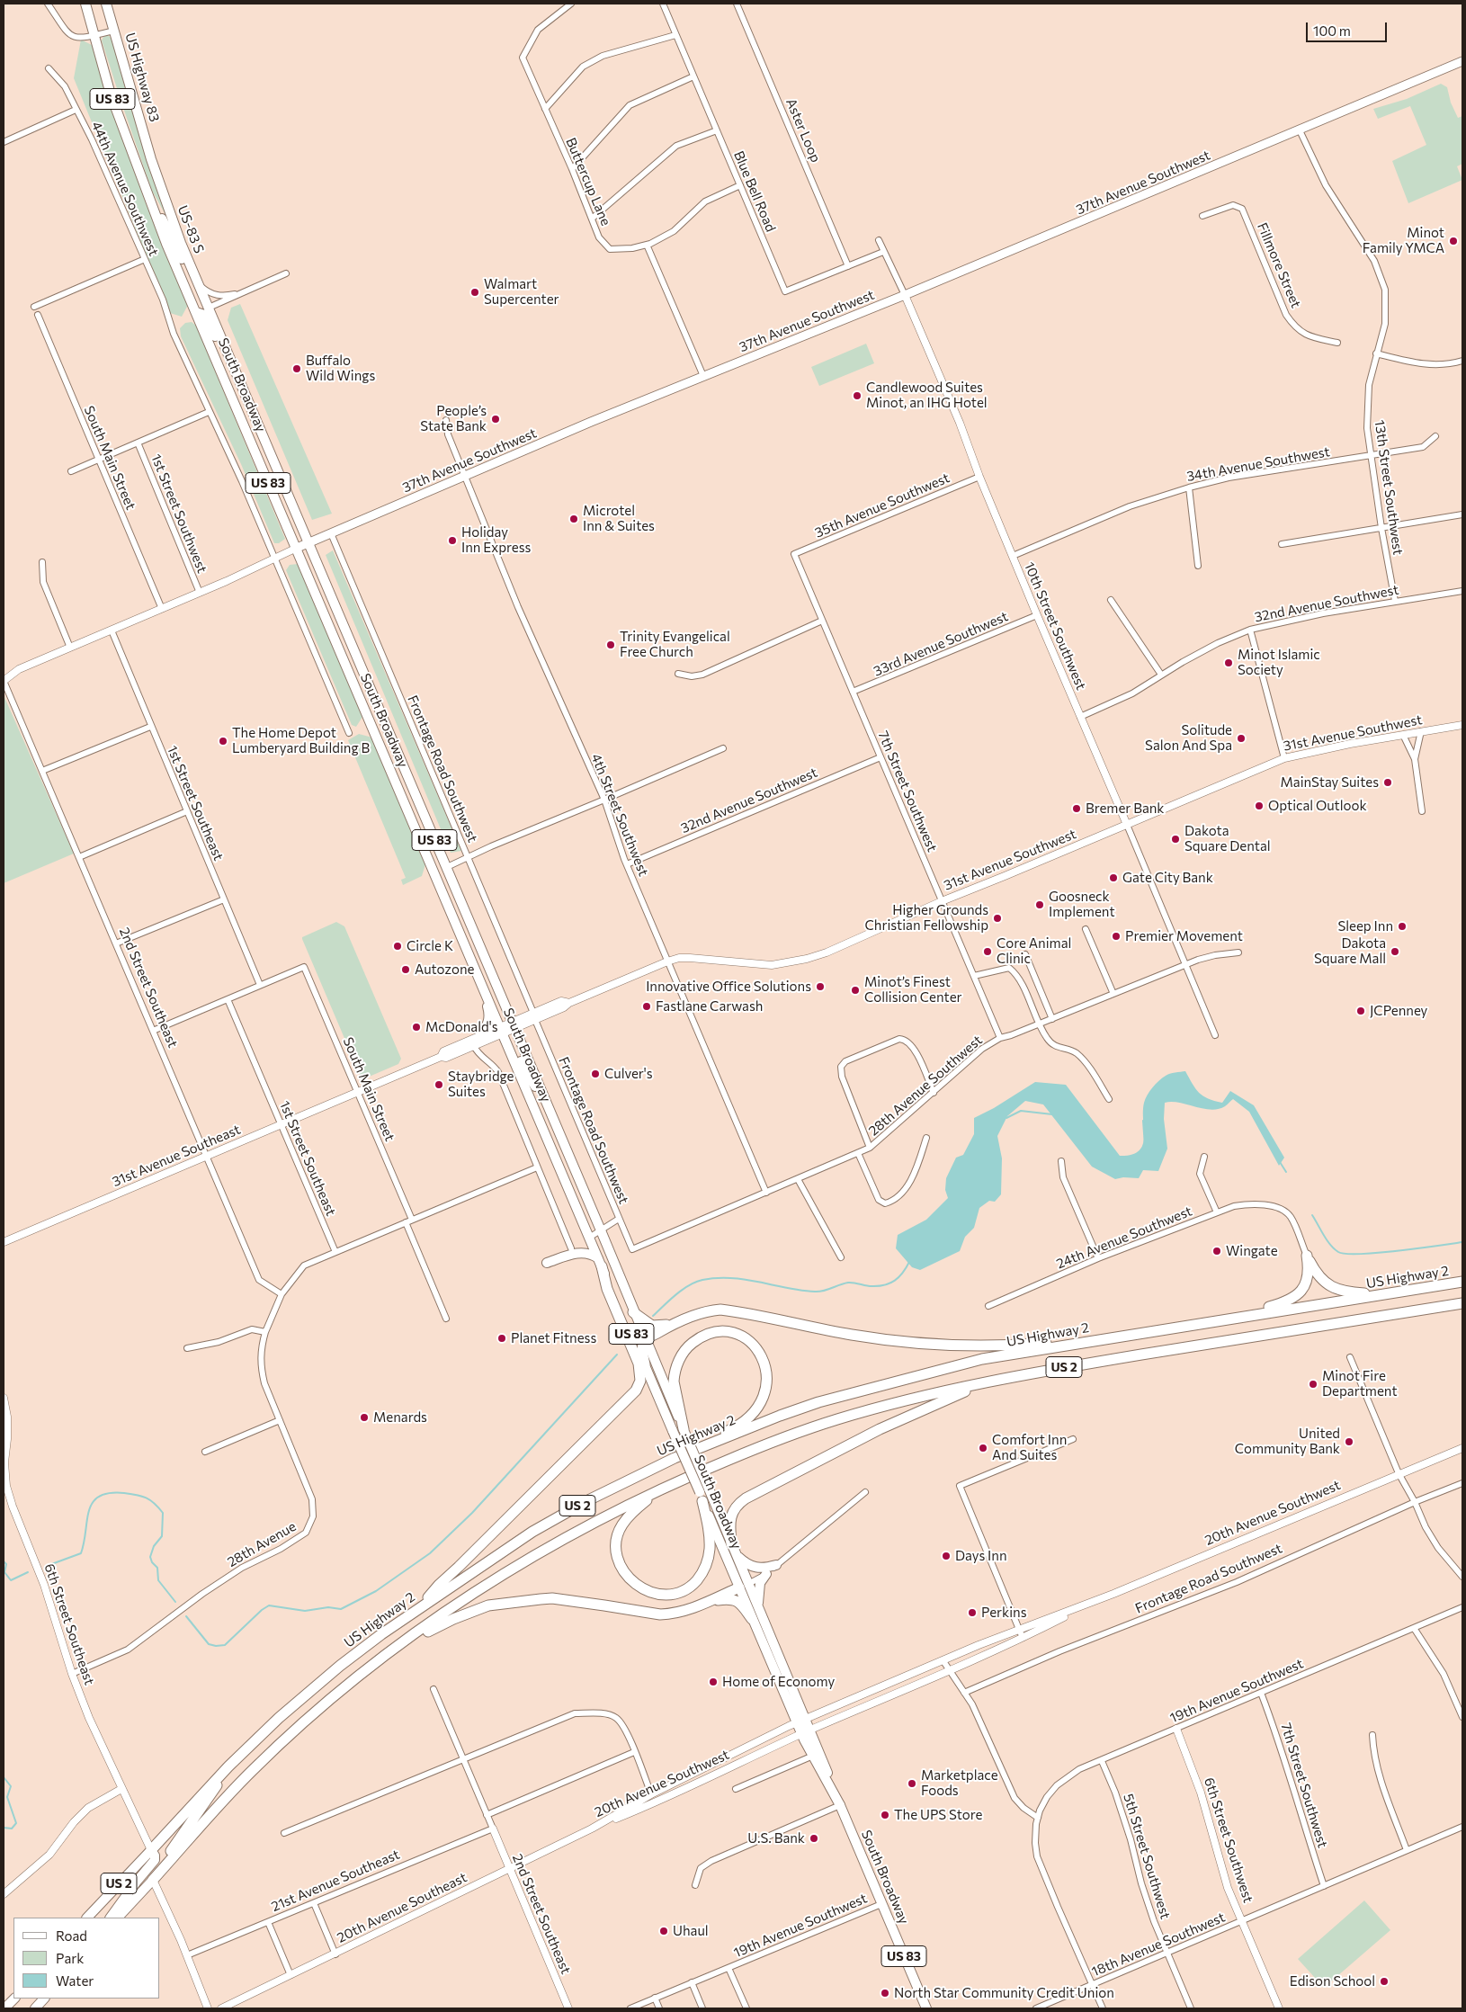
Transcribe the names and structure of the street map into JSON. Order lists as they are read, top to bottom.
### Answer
{
  "streets": {
    "highway": ["US Highway 2", "US 2"],
    "main road": [
      "US Highway 83",
      "US 83",
      "37th Avenue Southwest",
      "US-83 S",
      "South Broadway"
    ],
    "street": [
      "Aster Loop",
      "Buttercup Lane",
      "44th Avenue Southwest",
      "Blue Bell Road",
      "Fillmore Street",
      "South Main Street",
      "34th Avenue Southwest",
      "13th Street Southwest",
      "35th Avenue Southwest",
      "1st Street Southwest",
      "32nd Avenue Southwest",
      "10th Street Southwest",
      "33rd Avenue Southwest",
      "31st Avenue Southwest",
      "Frontage Road Southwest",
      "7th Street Southwest",
      "1st Street Southeast",
      "4th Street Southwest",
      "2nd Street Southeast",
      "28th Avenue Southwest",
      "31st Avenue Southeast",
      "24th Avenue Southwest",
      "20th Avenue Southwest",
      "28th Avenue",
      "6th Street Southeast",
      "19th Avenue Southwest",
      "6th Street Southwest",
      "5th Street Southwest",
      "21st Avenue Southeast",
      "20th Avenue Southeast",
      "18th Avenue Southwest"
    ]
  },
  "crossings": [
    ["US Highway 83", "US-83 S"],
    ["US 83", "South Broadway"],
    ["Aster Loop", "Blue Bell Road"],
    ["Buttercup Lane", "Blue Bell Road"],
    ["37th Avenue Southwest", "South Broadway"],
    ["37th Avenue Southwest", "South Main Street"],
    ["37th Avenue Southwest", "13th Street Southwest"],
    ["37th Avenue Southwest", "1st Street Southwest"],
    ["37th Avenue Southwest", "10th Street Southwest"],
    ["37th Avenue Southwest", "Frontage Road Southwest"],
    ["37th Avenue Southwest", "1st Street Southeast"],
    ["37th Avenue Southwest", "4th Street Southwest"],
    ["37th Avenue Southwest", "2nd Street Southeast"],
    ["US-83 S", "South Broadway"],
    ["South Broadway", "31st Avenue Southwest"],
    ["South Broadway", "20th Avenue Southwest"],
    ["South Broadway", "19th Avenue Southwest"],
    ["South Main Street", "31st Avenue Southwest"],
    ["South Main Street", "1st Street Southeast"],
    ["South Main Street", "31st Avenue Southeast"],
    ["South Main Street", "28th Avenue"],
    ["34th Avenue Southwest", "13th Street Southwest"],
    ["34th Avenue Southwest", "10th Street Southwest"],
    ["13th Street Southwest", "32nd Avenue Southwest"],
    ["35th Avenue Southwest", "10th Street Southwest"],
    ["35th Avenue Southwest", "7th Street Southwest"],
    ["32nd Avenue Southwest", "10th Street Southwest"],
    ["32nd Avenue Southwest", "7th Street Southwest"],
    ["32nd Avenue Southwest", "4th Street Southwest"],
    ["10th Street Southwest", "33rd Avenue Southwest"],
    ["10th Street Southwest", "31st Avenue Southwest"],
    ["10th Street Southwest", "28th Avenue Southwest"],
    ["33rd Avenue Southwest", "7th Street Southwest"],
    ["31st Avenue Southwest", "Frontage Road Southwest"],
    ["31st Avenue Southwest", "7th Street Southwest"],
    ["31st Avenue Southwest", "4th Street Southwest"],
    ["31st Avenue Southwest", "31st Avenue Southeast"],
    ["Frontage Road Southwest", "28th Avenue Southwest"],
    ["7th Street Southwest", "28th Avenue Southwest"],
    ["7th Street Southwest", "19th Avenue Southwest"],
    ["7th Street Southwest", "18th Avenue Southwest"],
    ["1st Street Southeast", "31st Avenue Southeast"],
    ["1st Street Southeast", "28th Avenue"],
    ["4th Street Southwest", "28th Avenue Southwest"],
    ["2nd Street Southeast", "31st Avenue Southeast"],
    ["2nd Street Southeast", "28th Avenue"],
    ["2nd Street Southeast", "21st Avenue Southeast"],
    ["2nd Street Southeast", "20th Avenue Southeast"],
    ["US Highway 2", "6th Street Southeast"],
    ["20th Avenue Southwest", "20th Avenue Southeast"],
    ["28th Avenue", "6th Street Southeast"],
    ["19th Avenue Southwest", "6th Street Southwest"],
    ["19th Avenue Southwest", "5th Street Southwest"],
    ["6th Street Southwest", "18th Avenue Southwest"],
    ["5th Street Southwest", "18th Avenue Southwest"]
  ],
  "places": [
    "Minot Family YMCA",
    "Walmart Supercenter",
    "Buffalo Wild Wings",
    "Candlewood Suites Minot, an IHG Hotel",
    "People’s State Bank",
    "Microtel Inn & Suites",
    "Holiday Inn Express",
    "Trinity Evangelical Free Church",
    "Minot Islamic Society",
    "Solitude Salon And Spa",
    "The Home Depot Lumberyard Building B",
    "MainStay Suites",
    "Optical Outlook",
    "Bremer Bank",
    "Dakota Square Dental",
    "Gate City Bank",
    "Goosneck Implement",
    "Higher Grounds Christian Fellowship",
    "Sleep Inn",
    "Premier Movement",
    "Circle K",
    "Core Animal Clinic",
    "Dakota Square Mall",
    "Autozone",
    "Innovative Office Solutions",
    "Minot’s Finest Collision Center",
    "Fastlane Carwash",
    "JCPenney",
    "McDonald's",
    "Culver's",
    "Staybridge Suites",
    "Wingate",
    "Planet Fitness",
    "Minot Fire Department",
    "Menards",
    "United Community Bank",
    "Comfort Inn And Suites",
    "Days Inn",
    "Perkins",
    "Home of Economy",
    "Marketplace Foods",
    "The UPS Store",
    "U.S. Bank",
    "Uhaul",
    "Edison School",
    "North Star Community Credit Union"
  ],
  "legend": ["Road", "Park", "Water"],
  "scale_bar": "100 m"
}
